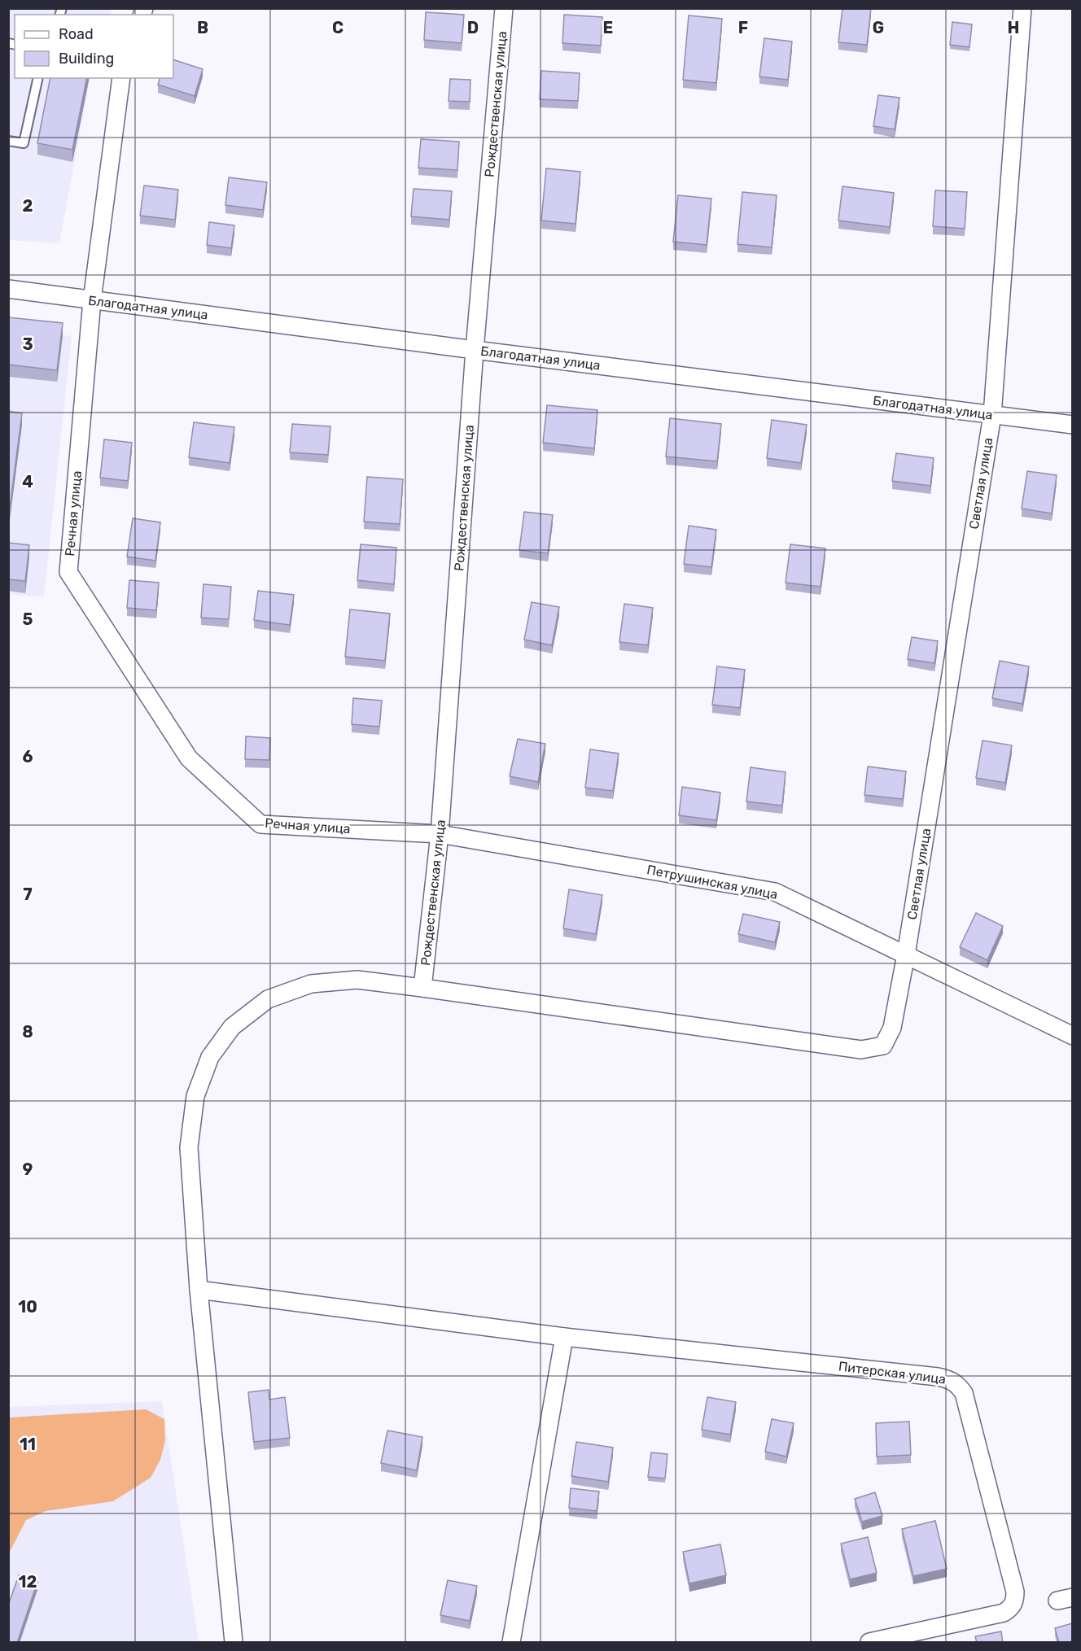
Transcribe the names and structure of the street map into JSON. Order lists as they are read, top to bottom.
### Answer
{
  "streets": {
    "street": [
      "Рождественская улица",
      "Благодатная улица",
      "Светлая улица",
      "Речная улица",
      "Петрушинская улица",
      "Питерская улица"
    ]
  },
  "crossings": [
    ["Рождественская улица", "Благодатная улица"],
    ["Рождественская улица", "Светлая улица"],
    ["Рождественская улица", "Речная улица"],
    ["Рождественская улица", "Петрушинская улица"],
    ["Благодатная улица", "Светлая улица"],
    ["Благодатная улица", "Речная улица"],
    ["Светлая улица", "Петрушинская улица"],
    ["Речная улица", "Петрушинская улица"]
  ],
  "legend": ["Road", "Building"],
  "grid": {
    "columns": [
      "B",
      "C",
      "D",
      "E",
      "F",
      "G",
      "H"
    ],
    "rows": [
      "2",
      "3",
      "4",
      "5",
      "6",
      "7",
      "8",
      "9",
      "10",
      "11",
      "12"
    ]
  }
}
